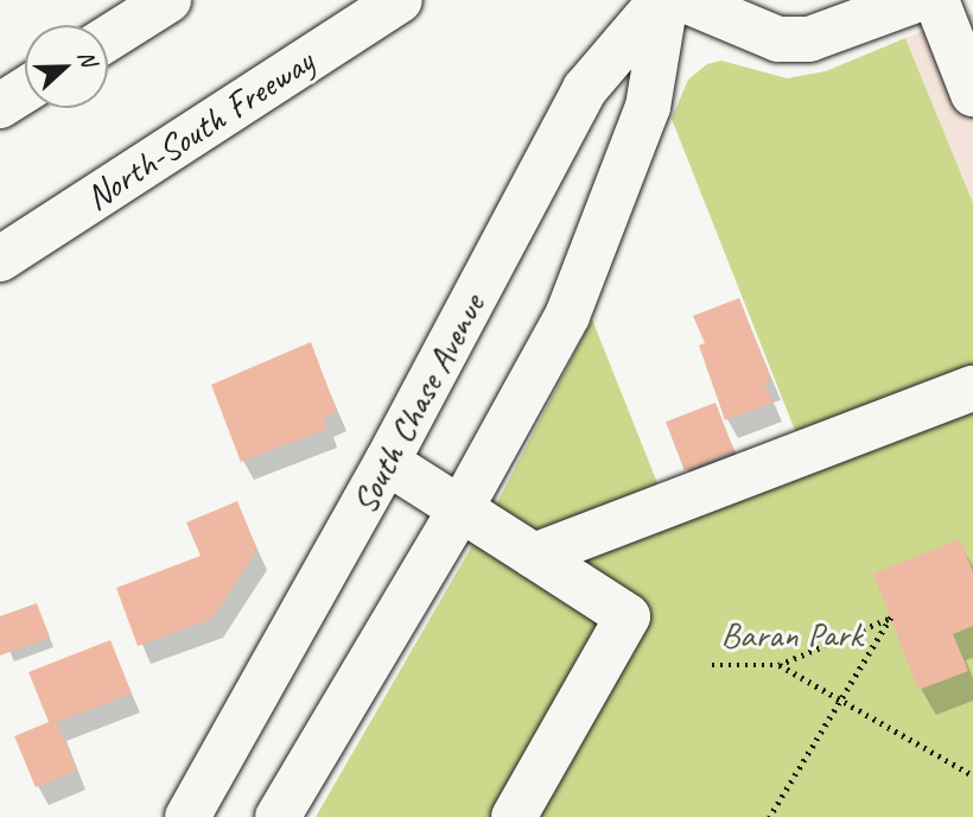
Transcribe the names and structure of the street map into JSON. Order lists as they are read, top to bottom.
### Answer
{
  "streets": {
    "main road": ["North-South Freeway", "South Chase Avenue"]
  },
  "parks": ["Baran Park"],
  "north": "right"
}
